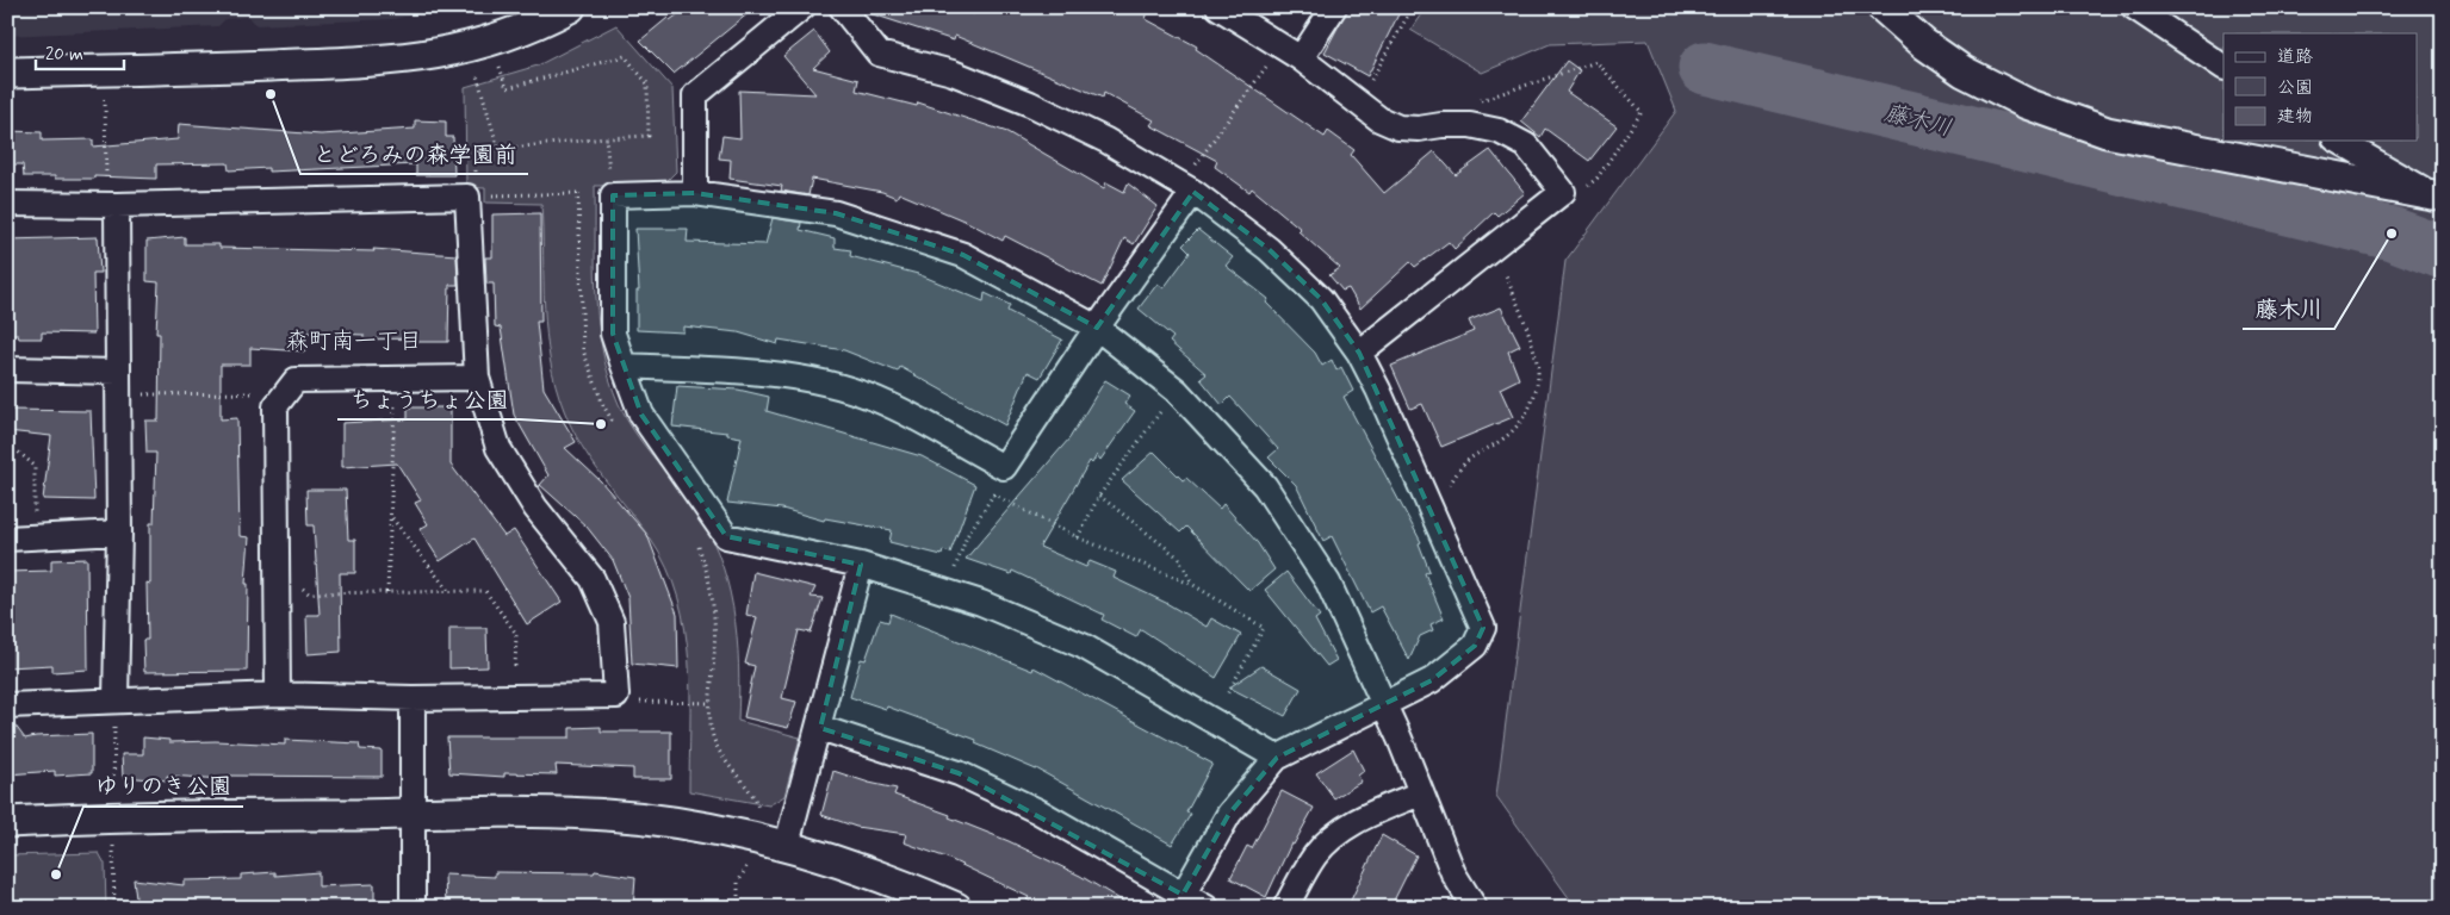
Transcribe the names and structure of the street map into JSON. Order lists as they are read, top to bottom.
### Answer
{
  "districts": ["森町南一丁目"],
  "water": ["藤木川"],
  "places": [
    "とどろみの森学園前",
    "藤木川",
    "ちょうちょ公園",
    "ゆりのき公園"
  ],
  "legend": ["道路", "公園", "建物"],
  "scale_bar": "20 m"
}
